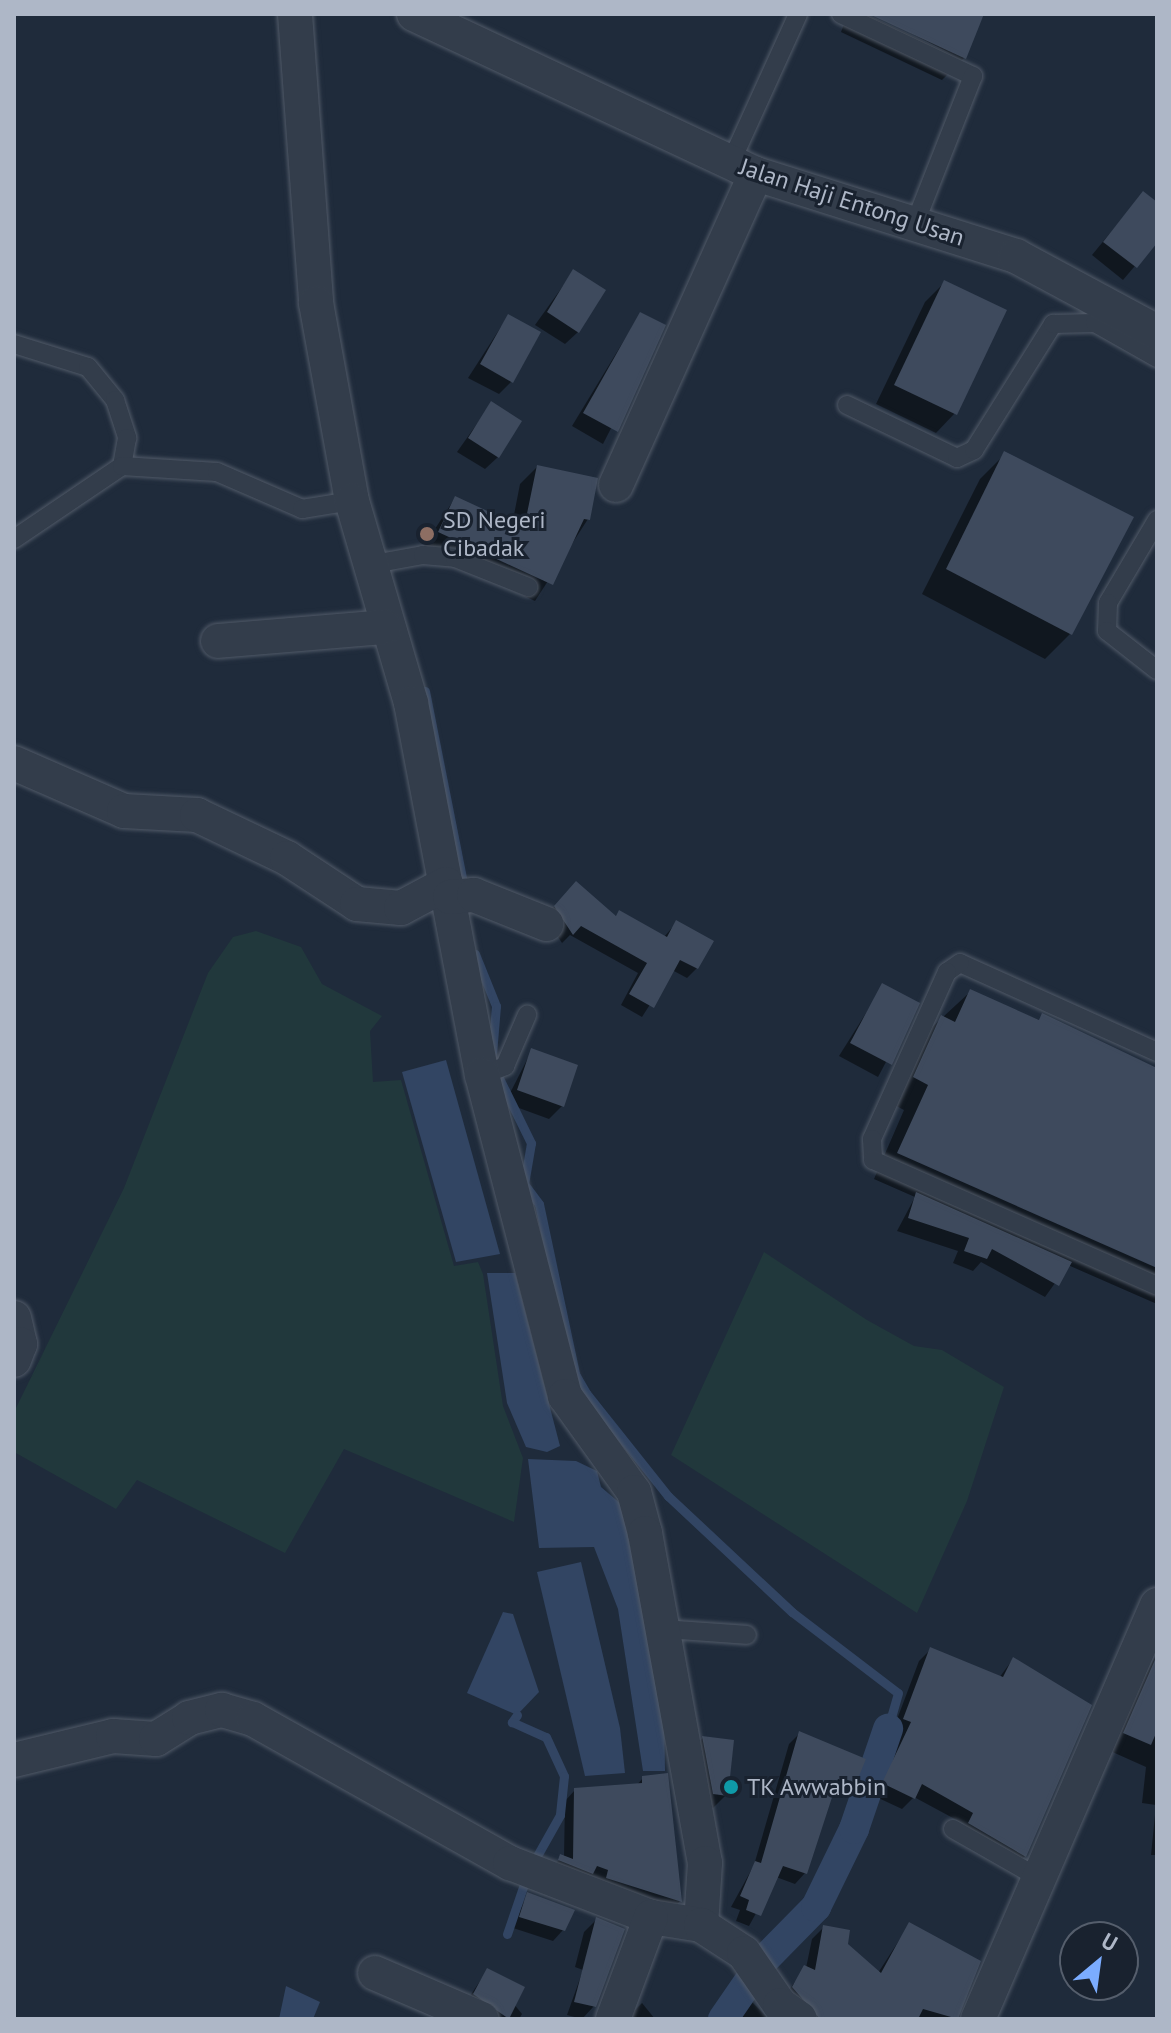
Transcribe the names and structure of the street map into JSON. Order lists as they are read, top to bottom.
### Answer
{
  "streets": {
    "street": ["Jalan Haji Entong Usan"]
  },
  "places": ["SD Negeri Cibadak", "TK Awwabbin"],
  "north": "top right"
}
